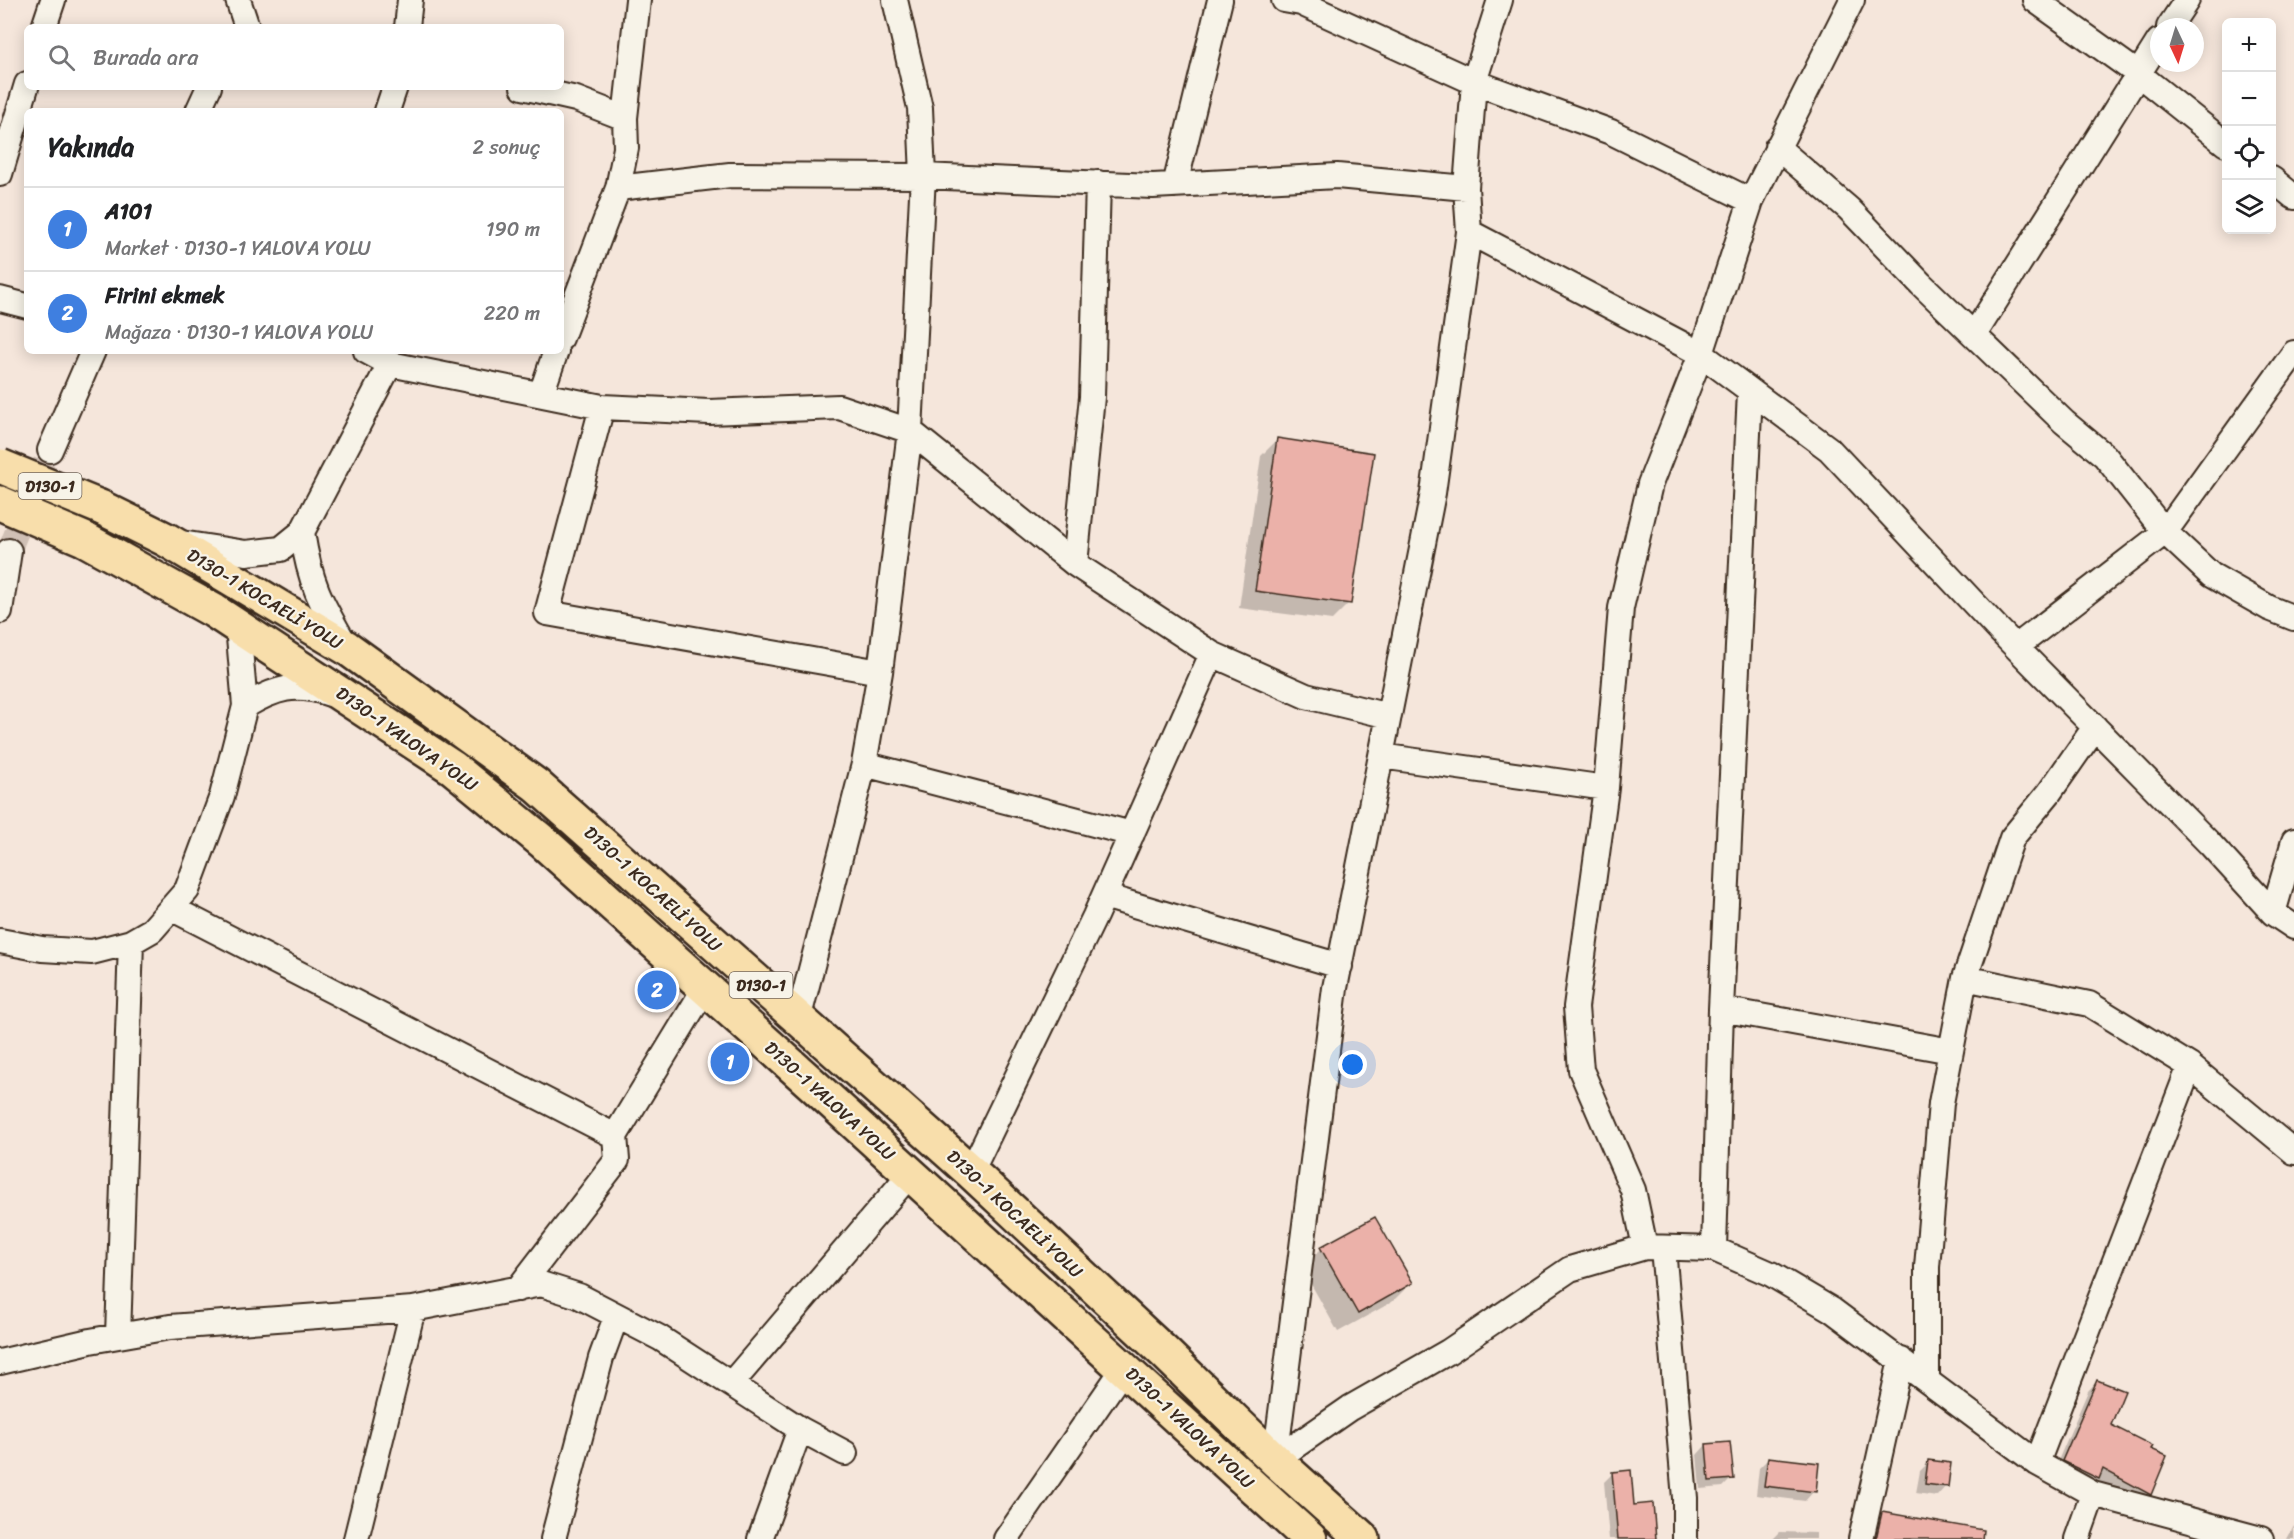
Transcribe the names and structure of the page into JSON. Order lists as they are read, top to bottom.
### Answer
{
  "streets": {
    "highway": ["D130-1", "D130-1 KOCAELİ YOLU", "D130-1 YALOVA YOLU"]
  },
  "north": "bottom",
  "page": {
    "map_buttons": ["+", "−"],
    "search": "Burada ara",
    "heading": ["Yakında", "2 sonuç"],
    "list": [
      {
        "mark": "1",
        "name": "A101",
        "note": "Market · D130-1 YALOVA YOLU",
        "value": "190 m"
      },
      {
        "mark": "2",
        "name": "Firini ekmek",
        "note": "Mağaza · D130-1 YALOVA YOLU",
        "value": "220 m"
      }
    ],
    "pins": ["2", "1"]
  }
}
